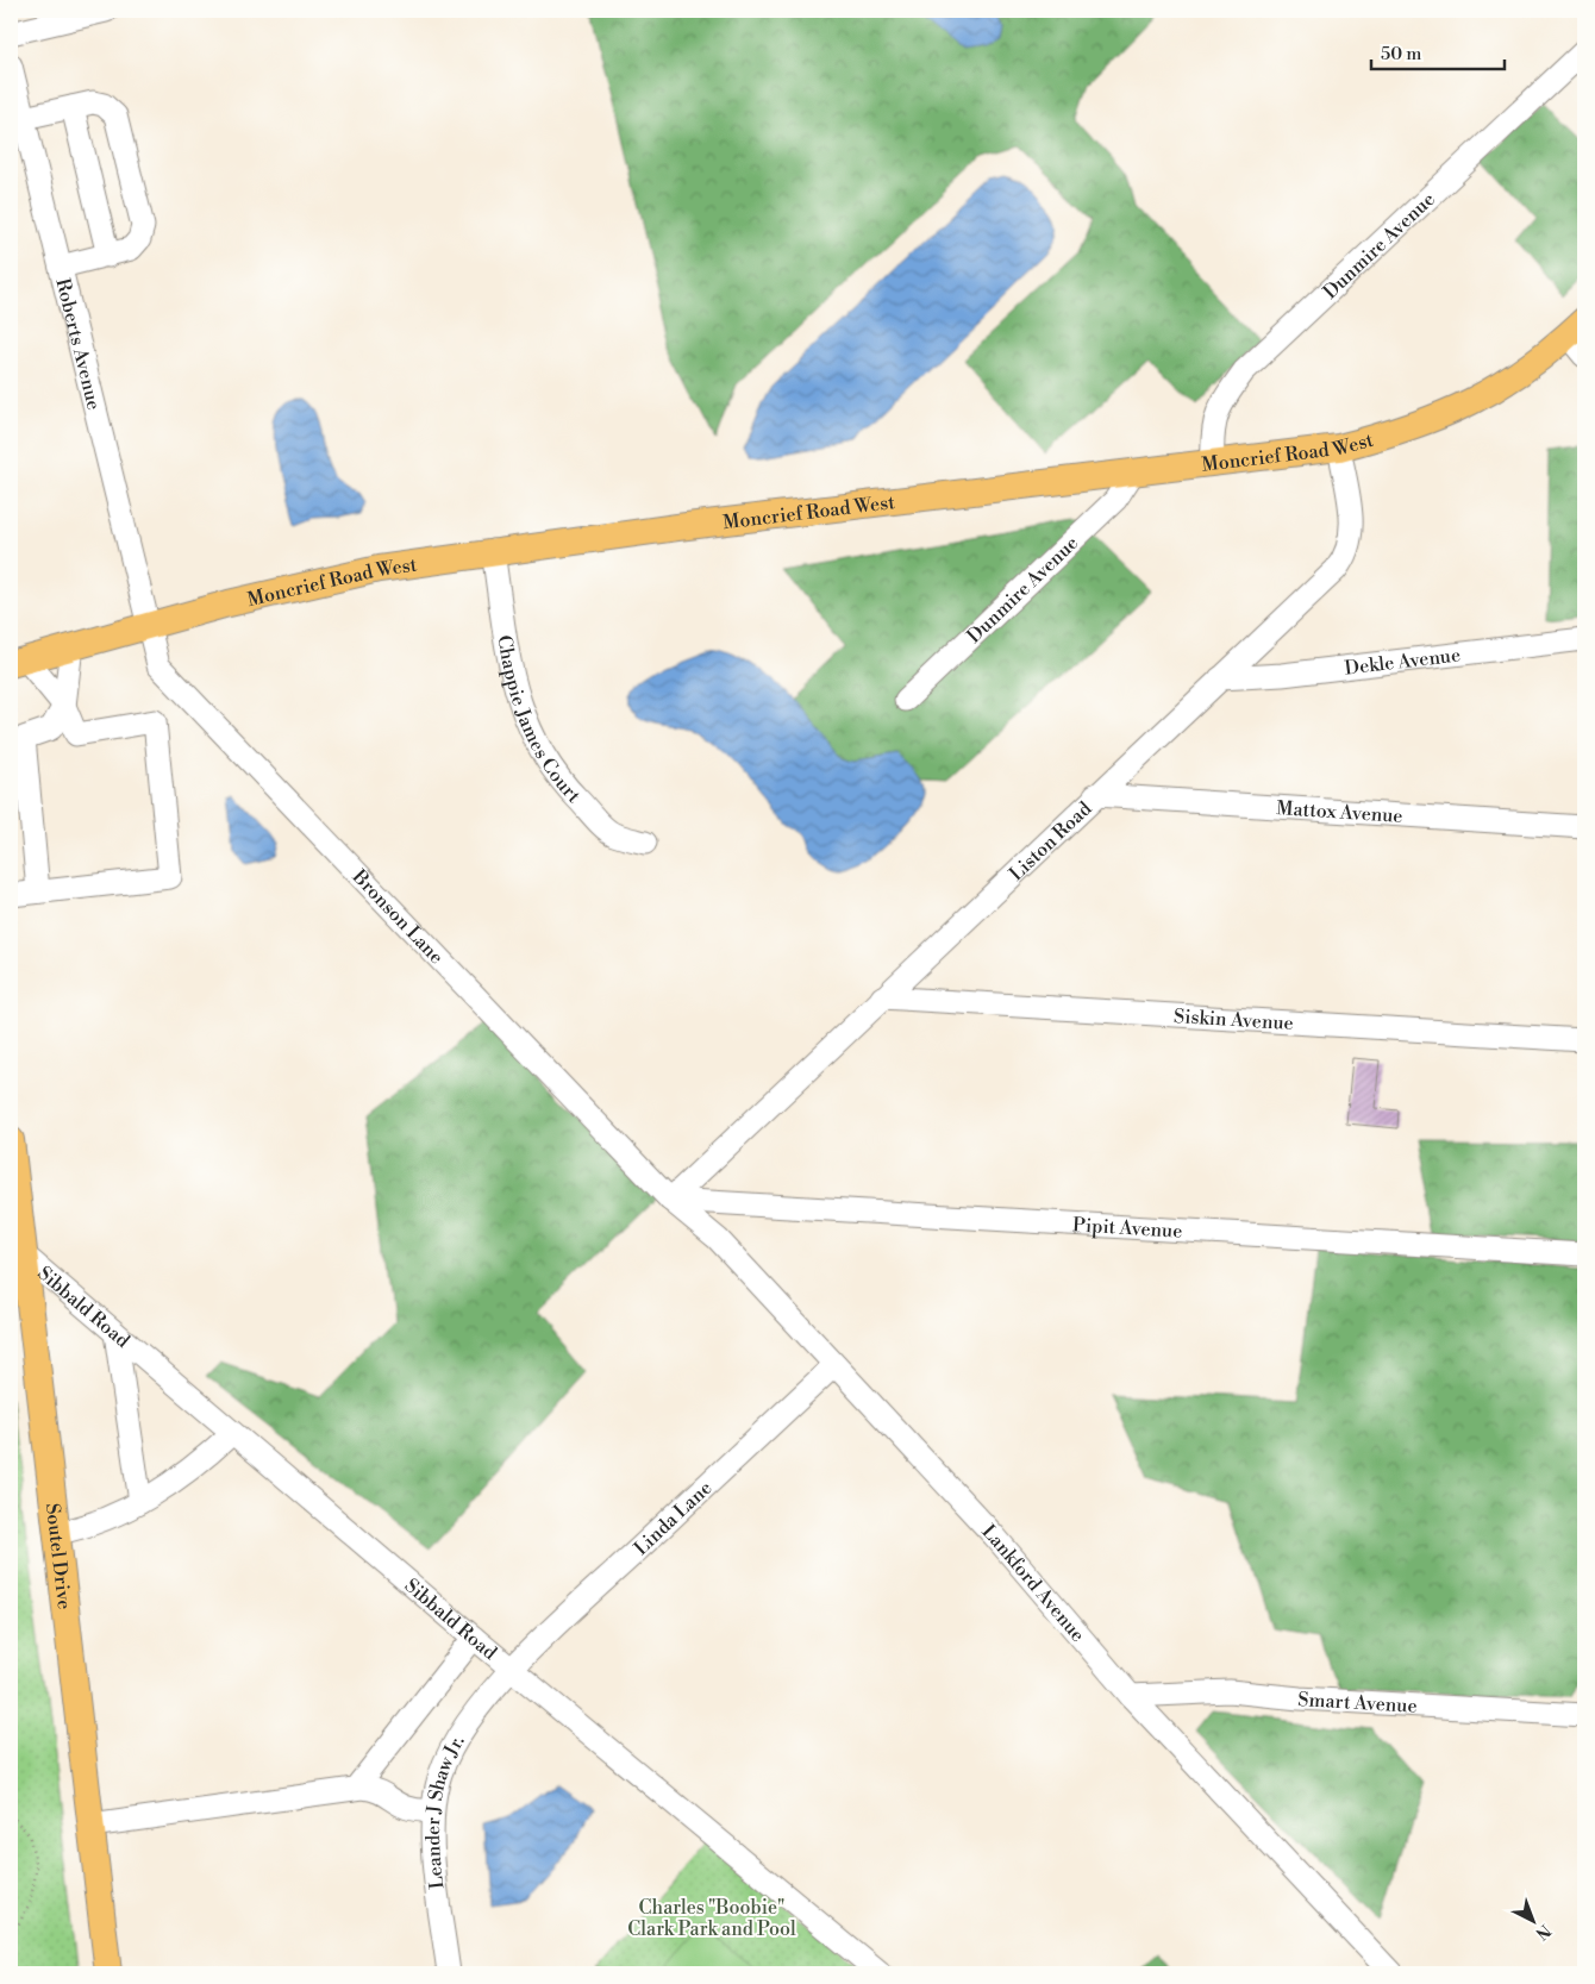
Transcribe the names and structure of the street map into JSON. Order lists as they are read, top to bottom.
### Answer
{
  "streets": {
    "main road": ["Moncrief Road West", "Soutel Drive"],
    "street": [
      "Dunmire Avenue",
      "Roberts Avenue",
      "Dekle Avenue",
      "Chappie James Court",
      "Mattox Avenue",
      "Liston Road",
      "Bronson Lane",
      "Siskin Avenue",
      "Pipit Avenue",
      "Sibbald Road",
      "Linda Lane",
      "Lankford Avenue",
      "Smart Avenue",
      "Leander J Shaw Jr."
    ]
  },
  "crossings": [
    ["Dunmire Avenue", "Moncrief Road West"],
    ["Roberts Avenue", "Moncrief Road West"],
    ["Roberts Avenue", "Bronson Lane"],
    ["Moncrief Road West", "Chappie James Court"],
    ["Moncrief Road West", "Liston Road"],
    ["Moncrief Road West", "Bronson Lane"],
    ["Dekle Avenue", "Liston Road"],
    ["Mattox Avenue", "Liston Road"],
    ["Liston Road", "Bronson Lane"],
    ["Liston Road", "Siskin Avenue"],
    ["Liston Road", "Pipit Avenue"],
    ["Liston Road", "Lankford Avenue"],
    ["Bronson Lane", "Pipit Avenue"],
    ["Bronson Lane", "Lankford Avenue"],
    ["Pipit Avenue", "Lankford Avenue"],
    ["Sibbald Road", "Linda Lane"],
    ["Sibbald Road", "Soutel Drive"],
    ["Sibbald Road", "Leander J Shaw Jr."],
    ["Linda Lane", "Lankford Avenue"],
    ["Linda Lane", "Leander J Shaw Jr."],
    ["Lankford Avenue", "Smart Avenue"]
  ],
  "parks": ["Charles \"Boobie\" Clark Park and Pool"],
  "scale_bar": "50 m",
  "north": "bottom right"
}
